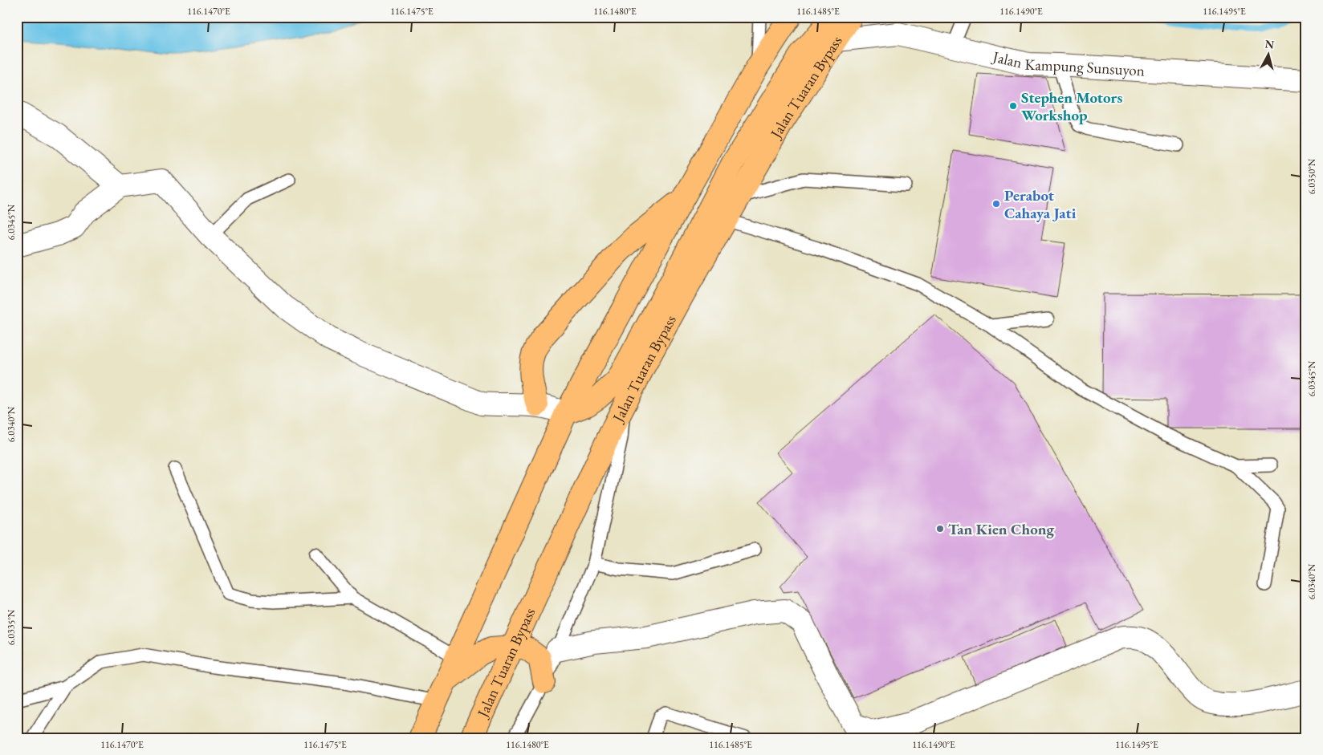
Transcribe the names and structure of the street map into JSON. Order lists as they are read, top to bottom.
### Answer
{
  "streets": {
    "highway": ["Jalan Tuaran Bypass"],
    "street": ["Jalan Kampung Sunsuyon"]
  },
  "crossings": [
    ["Jalan Kampung Sunsuyon", "Jalan Tuaran Bypass"]
  ],
  "places": ["Stephen Motors Workshop", "Perabot Cahaya Jati", "Tan Kien Chong"],
  "north": "top",
  "coordinates": [
    "116.1470°E",
    "116.1475°E",
    "116.1480°E",
    "116.1485°E",
    "116.1490°E",
    "116.1495°E",
    "6.0350°N",
    "6.0345°N",
    "6.0340°N",
    "6.0335°N"
  ]
}
